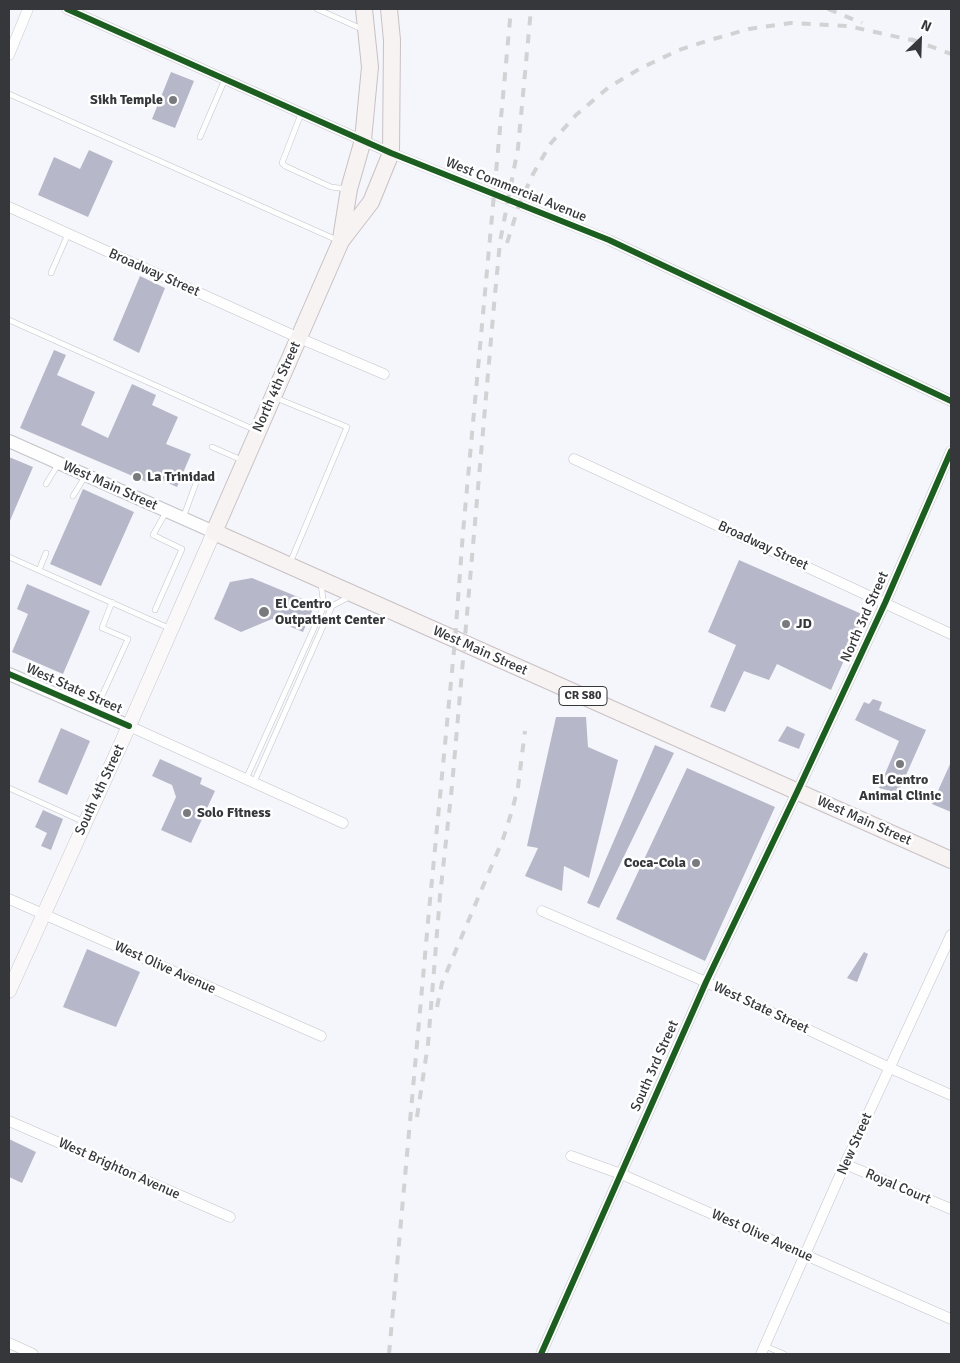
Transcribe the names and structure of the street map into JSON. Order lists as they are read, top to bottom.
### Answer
{
  "streets": {
    "main road": [
      "North 4th Street",
      "West Main Street",
      "CR S80",
      "South 4th Street"
    ],
    "street": [
      "West Commercial Avenue",
      "Broadway Street",
      "North 3rd Street",
      "West State Street",
      "West Olive Avenue",
      "South 3rd Street",
      "New Street",
      "West Brighton Avenue",
      "Royal Court"
    ]
  },
  "crossings": [
    ["West Commercial Avenue", "North 4th Street"],
    ["Broadway Street", "North 4th Street"],
    ["Broadway Street", "North 3rd Street"],
    ["North 4th Street", "West Main Street"],
    ["North 4th Street", "South 4th Street"],
    ["West Main Street", "North 3rd Street"],
    ["West Main Street", "South 4th Street"],
    ["West Main Street", "South 3rd Street"],
    ["North 3rd Street", "South 3rd Street"],
    ["West State Street", "South 4th Street"],
    ["West State Street", "South 3rd Street"],
    ["West State Street", "New Street"],
    ["South 4th Street", "West Olive Avenue"],
    ["West Olive Avenue", "South 3rd Street"],
    ["West Olive Avenue", "New Street"],
    ["New Street", "Royal Court"]
  ],
  "places": [
    "Sikh Temple",
    "La Trinidad",
    "El Centro Outpatient Center",
    "JD",
    "El Centro Animal Clinic",
    "Solo Fitness",
    "Coca-Cola"
  ],
  "north": "top right"
}
